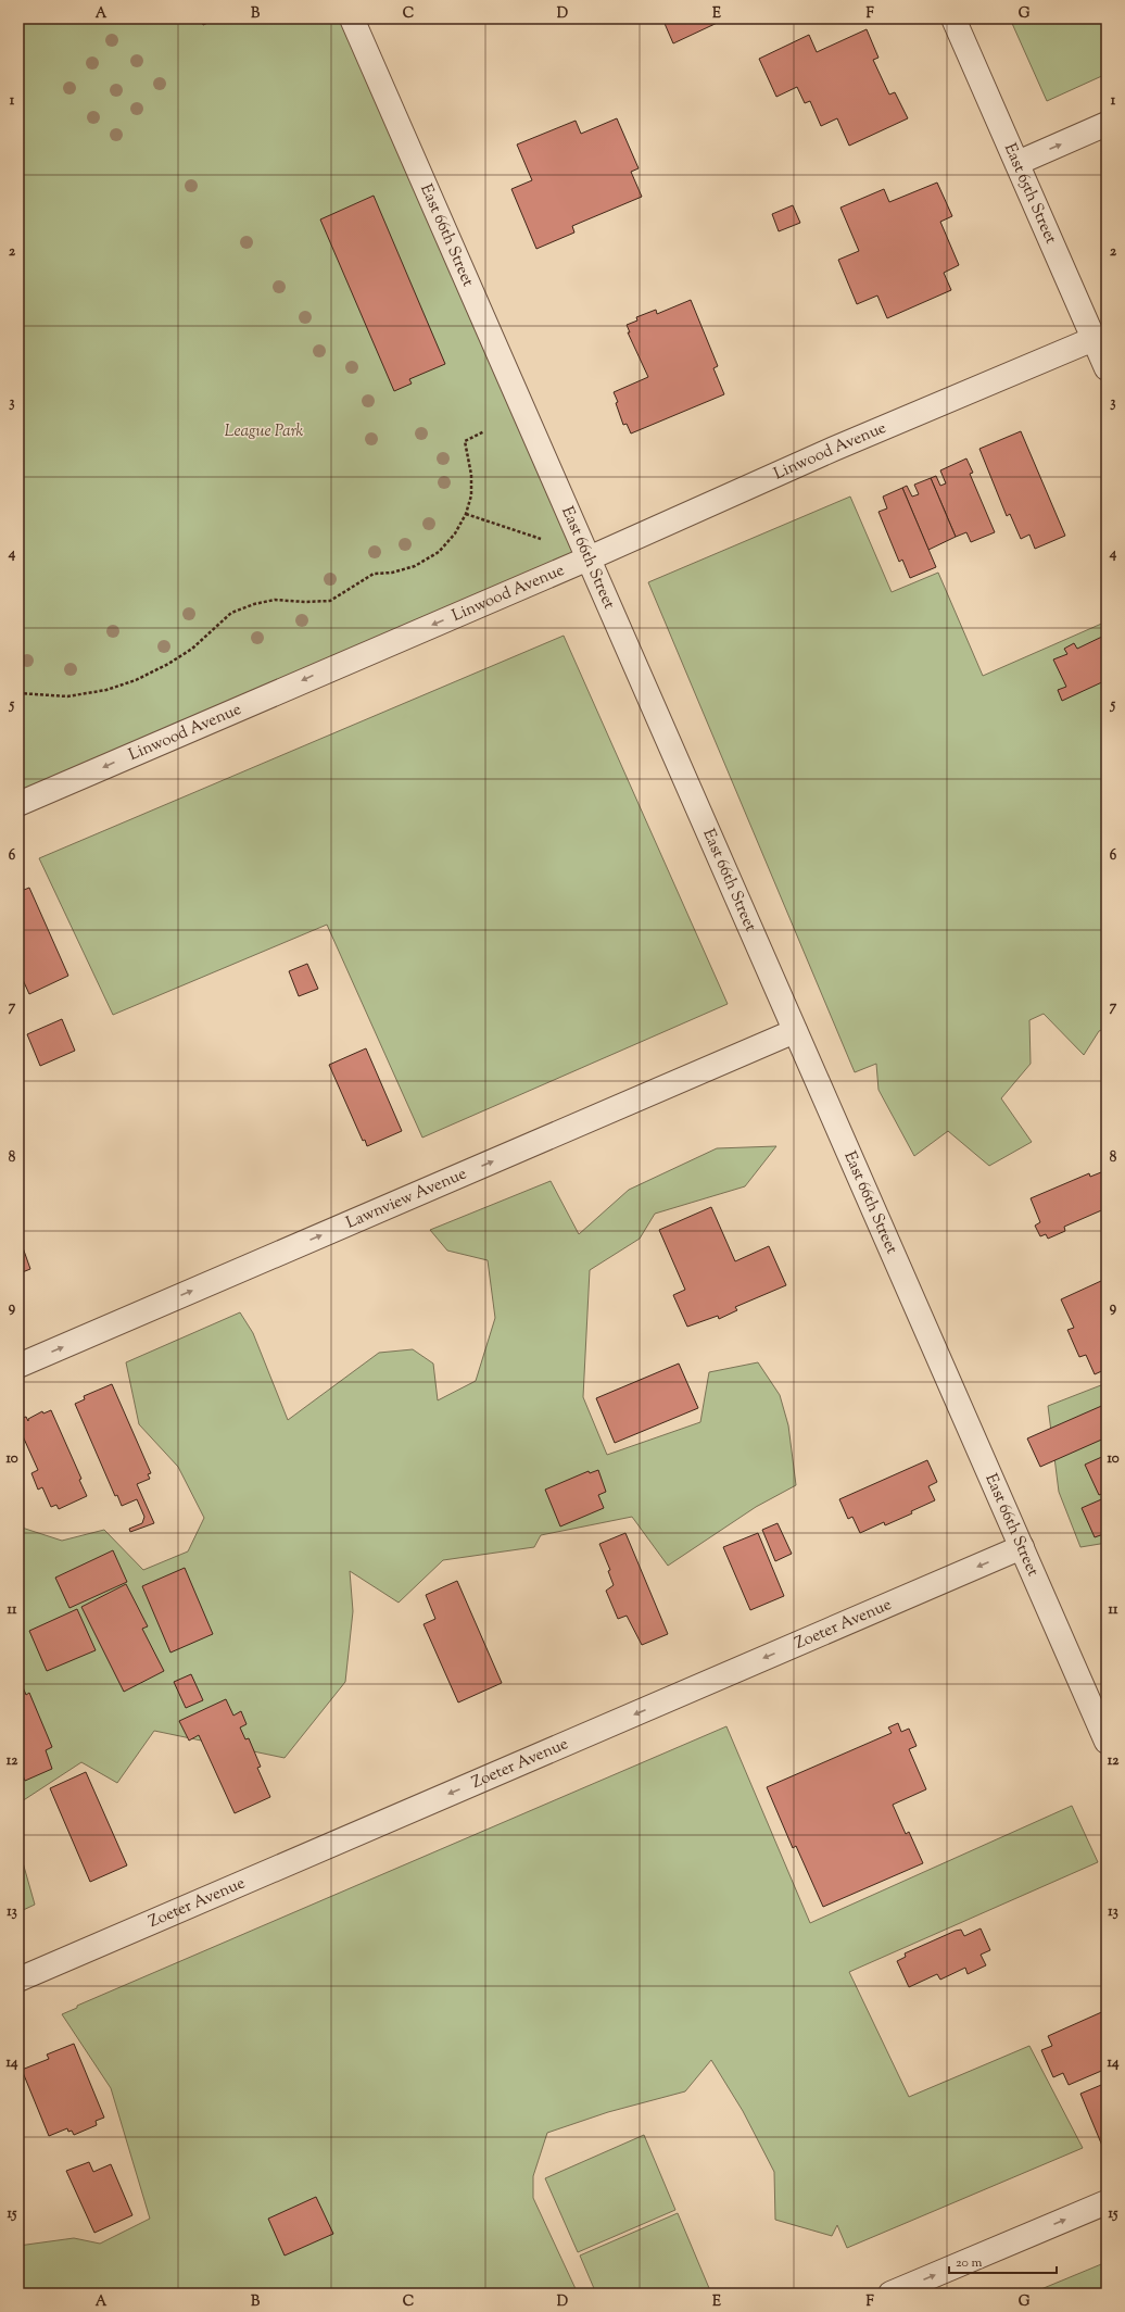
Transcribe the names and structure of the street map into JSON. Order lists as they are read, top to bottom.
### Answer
{
  "streets": {
    "street": [
      "East 65th Street",
      "East 66th Street",
      "Linwood Avenue",
      "Lawnview Avenue",
      "Zoeter Avenue"
    ]
  },
  "crossings": [
    ["East 65th Street", "Linwood Avenue"],
    ["East 66th Street", "Linwood Avenue"],
    ["East 66th Street", "Lawnview Avenue"],
    ["East 66th Street", "Zoeter Avenue"]
  ],
  "one_way": ["Linwood Avenue", "Lawnview Avenue", "Zoeter Avenue"],
  "parks": ["League Park"],
  "scale_bar": "20 m",
  "grid": {
    "columns": [
      "A",
      "B",
      "C",
      "D",
      "E",
      "F",
      "G"
    ],
    "rows": [
      "1",
      "2",
      "3",
      "4",
      "5",
      "6",
      "7",
      "8",
      "9",
      "10",
      "11",
      "12",
      "13",
      "14",
      "15"
    ]
  }
}
